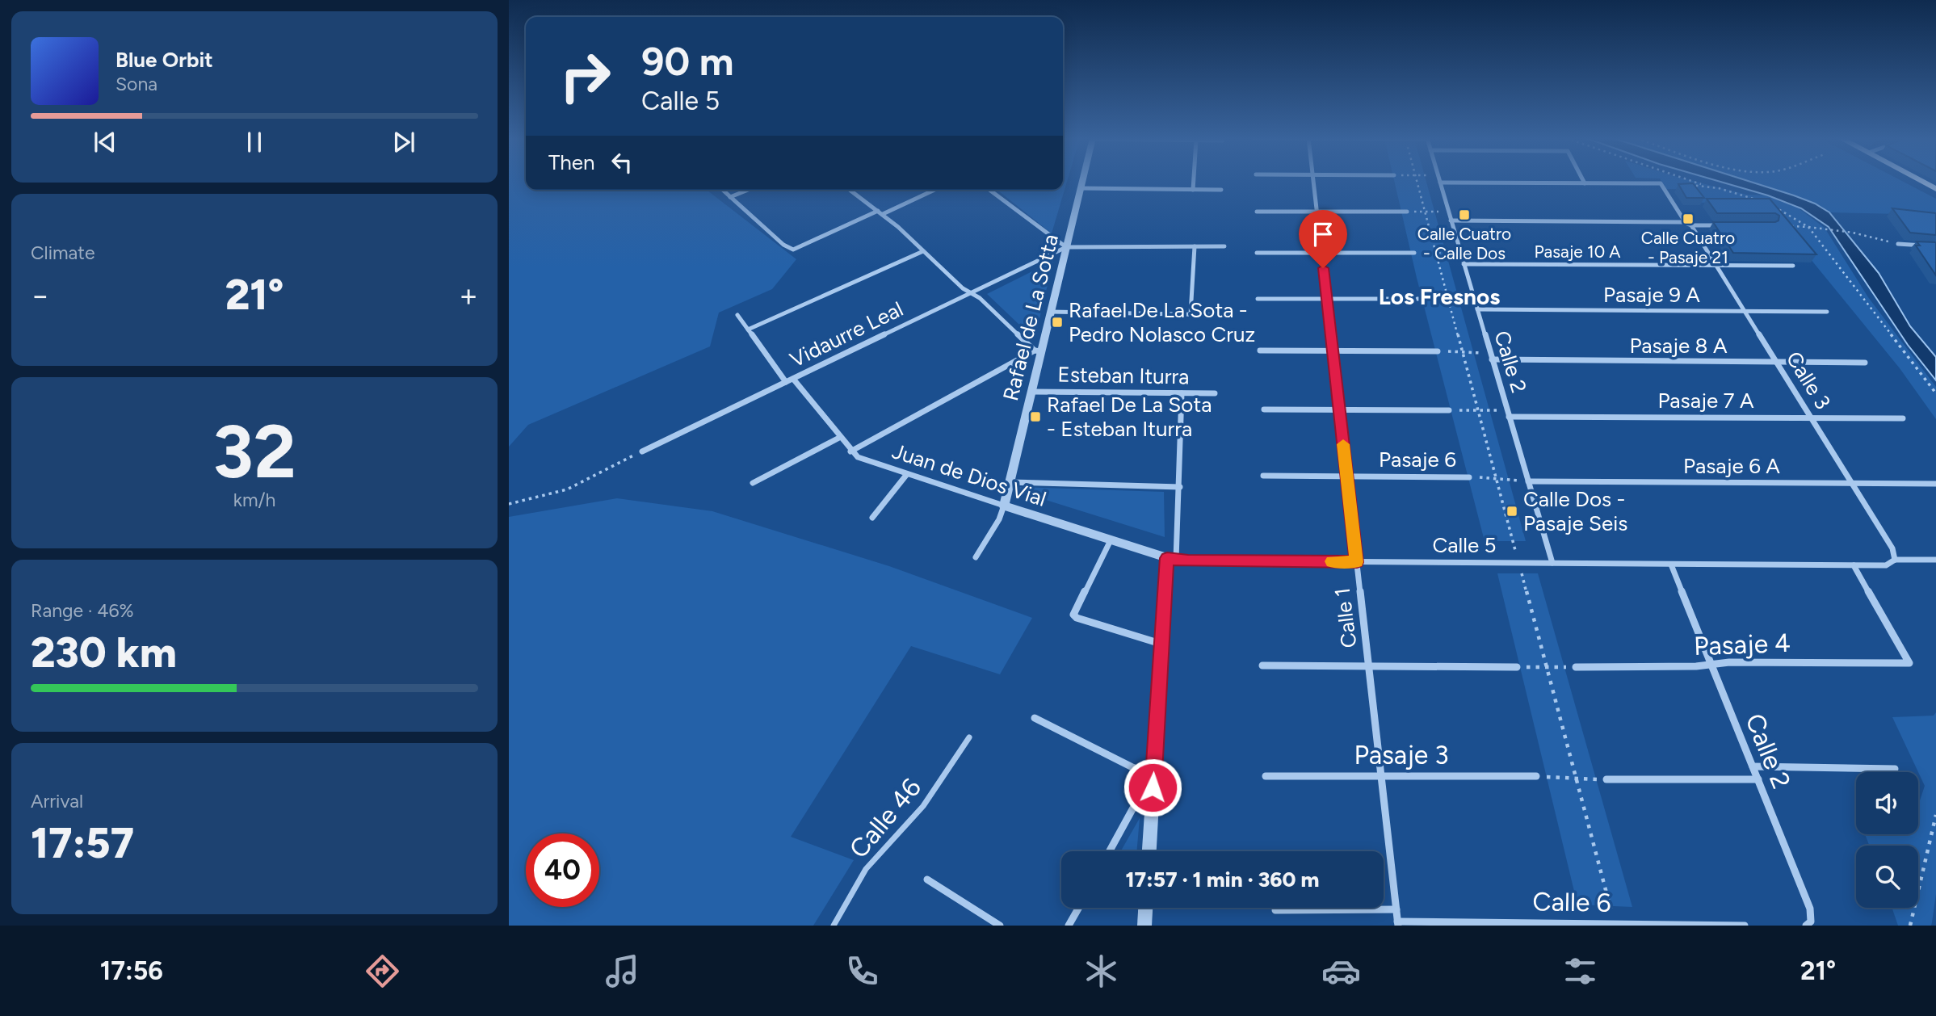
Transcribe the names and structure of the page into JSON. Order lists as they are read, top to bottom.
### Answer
{
  "streets": {
    "street": [
      "Pasaje 10 A",
      "Pasaje 9 A",
      "Rafael de La Sotta",
      "Vidaurre Leal",
      "Pasaje 8 A",
      "Calle 2",
      "Esteban Iturra",
      "Calle 3",
      "Pasaje 7 A",
      "Pasaje 6",
      "Pasaje 6 A",
      "Juan de Dios Vial",
      "Calle 5",
      "Calle 1",
      "Pasaje 4",
      "Pasaje 3",
      "Calle 6"
    ],
    "lane": ["Calle 46"]
  },
  "crossings": [
    ["Pasaje 10 A", "Calle 2"],
    ["Pasaje 10 A", "Calle 3"],
    ["Pasaje 9 A", "Calle 2"],
    ["Pasaje 9 A", "Calle 3"],
    ["Rafael de La Sotta", "Vidaurre Leal"],
    ["Rafael de La Sotta", "Esteban Iturra"],
    ["Rafael de La Sotta", "Juan de Dios Vial"],
    ["Vidaurre Leal", "Juan de Dios Vial"],
    ["Pasaje 8 A", "Calle 2"],
    ["Pasaje 8 A", "Calle 3"],
    ["Calle 2", "Pasaje 7 A"],
    ["Calle 2", "Pasaje 6 A"],
    ["Calle 2", "Calle 5"],
    ["Calle 2", "Pasaje 4"],
    ["Calle 3", "Pasaje 7 A"],
    ["Calle 3", "Pasaje 6 A"],
    ["Calle 3", "Calle 5"],
    ["Pasaje 6", "Calle 1"],
    ["Juan de Dios Vial", "Calle 5"],
    ["Calle 5", "Calle 1"],
    ["Calle 5", "Pasaje 4"],
    ["Calle 1", "Pasaje 3"],
    ["Calle 1", "Calle 6"]
  ],
  "districts": ["Los Fresnos"],
  "places": {
    "transit": [
      "Calle Cuatro - Calle Dos",
      "Calle Cuatro - Pasaje 21",
      "Rafael De La Sota - Pedro Nolasco Cruz",
      "Rafael De La Sota - Esteban Iturra",
      "Calle Dos - Pasaje Seis"
    ]
  },
  "page": {
    "turn": ["90 m", "Calle 5"],
    "song": ["Blue Orbit", "Sona"],
    "then": "Then",
    "tile": [
      "Climate",
      ["32", "km/h"],
      ["Range · 46%", "230 km"],
      ["Arrival", "17:57"]
    ],
    "heat": ["−", "21°", "+"],
    "limit": "40",
    "trip": "17:57 · 1 min · 360 m",
    "tabs": ["17:56", "21°"]
  }
}
